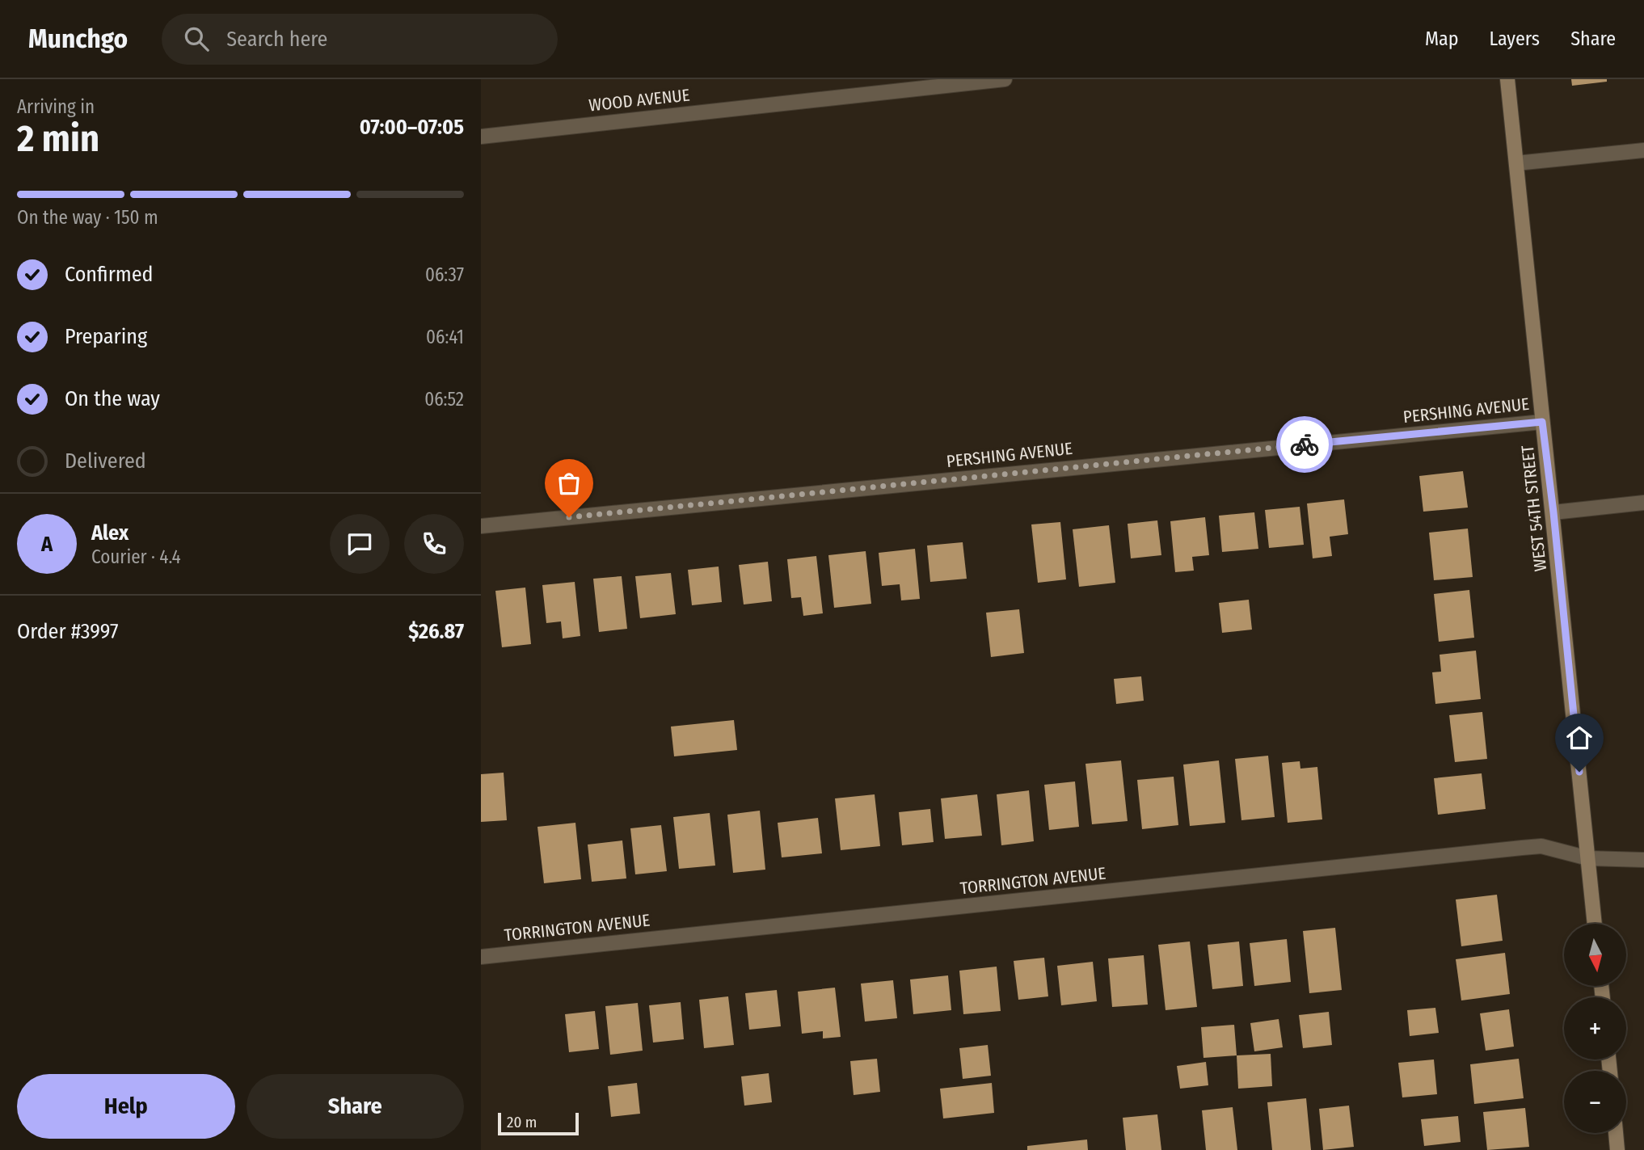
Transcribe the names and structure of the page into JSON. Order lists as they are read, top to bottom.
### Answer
{
  "streets": {
    "street": [
      "WOOD AVENUE",
      "PERSHING AVENUE",
      "WEST 54TH STREET",
      "TORRINGTON AVENUE"
    ]
  },
  "crossings": [
    ["PERSHING AVENUE", "WEST 54TH STREET"],
    ["WEST 54TH STREET", "TORRINGTON AVENUE"]
  ],
  "scale_bar": "20 m",
  "north": "bottom",
  "page": {
    "header": "Munchgo",
    "search": "Search here",
    "nav": ["Map", "Layers", "Share"],
    "heading": ["2 min", "Arriving in", "07:00–07:05"],
    "panel": [
      "Alex",
      "Courier · 4.4",
      "Order #3997",
      "$26.87"
    ],
    "bar": "On the way · 150 m",
    "list": [
      ["Confirmed", "06:37"],
      ["Preparing", "06:41"],
      ["On the way", "06:52"],
      "Delivered"
    ],
    "round": "A",
    "map_buttons": ["+", "−"],
    "buttons": ["Help", "Share"],
    "scale": "20 m"
  }
}
